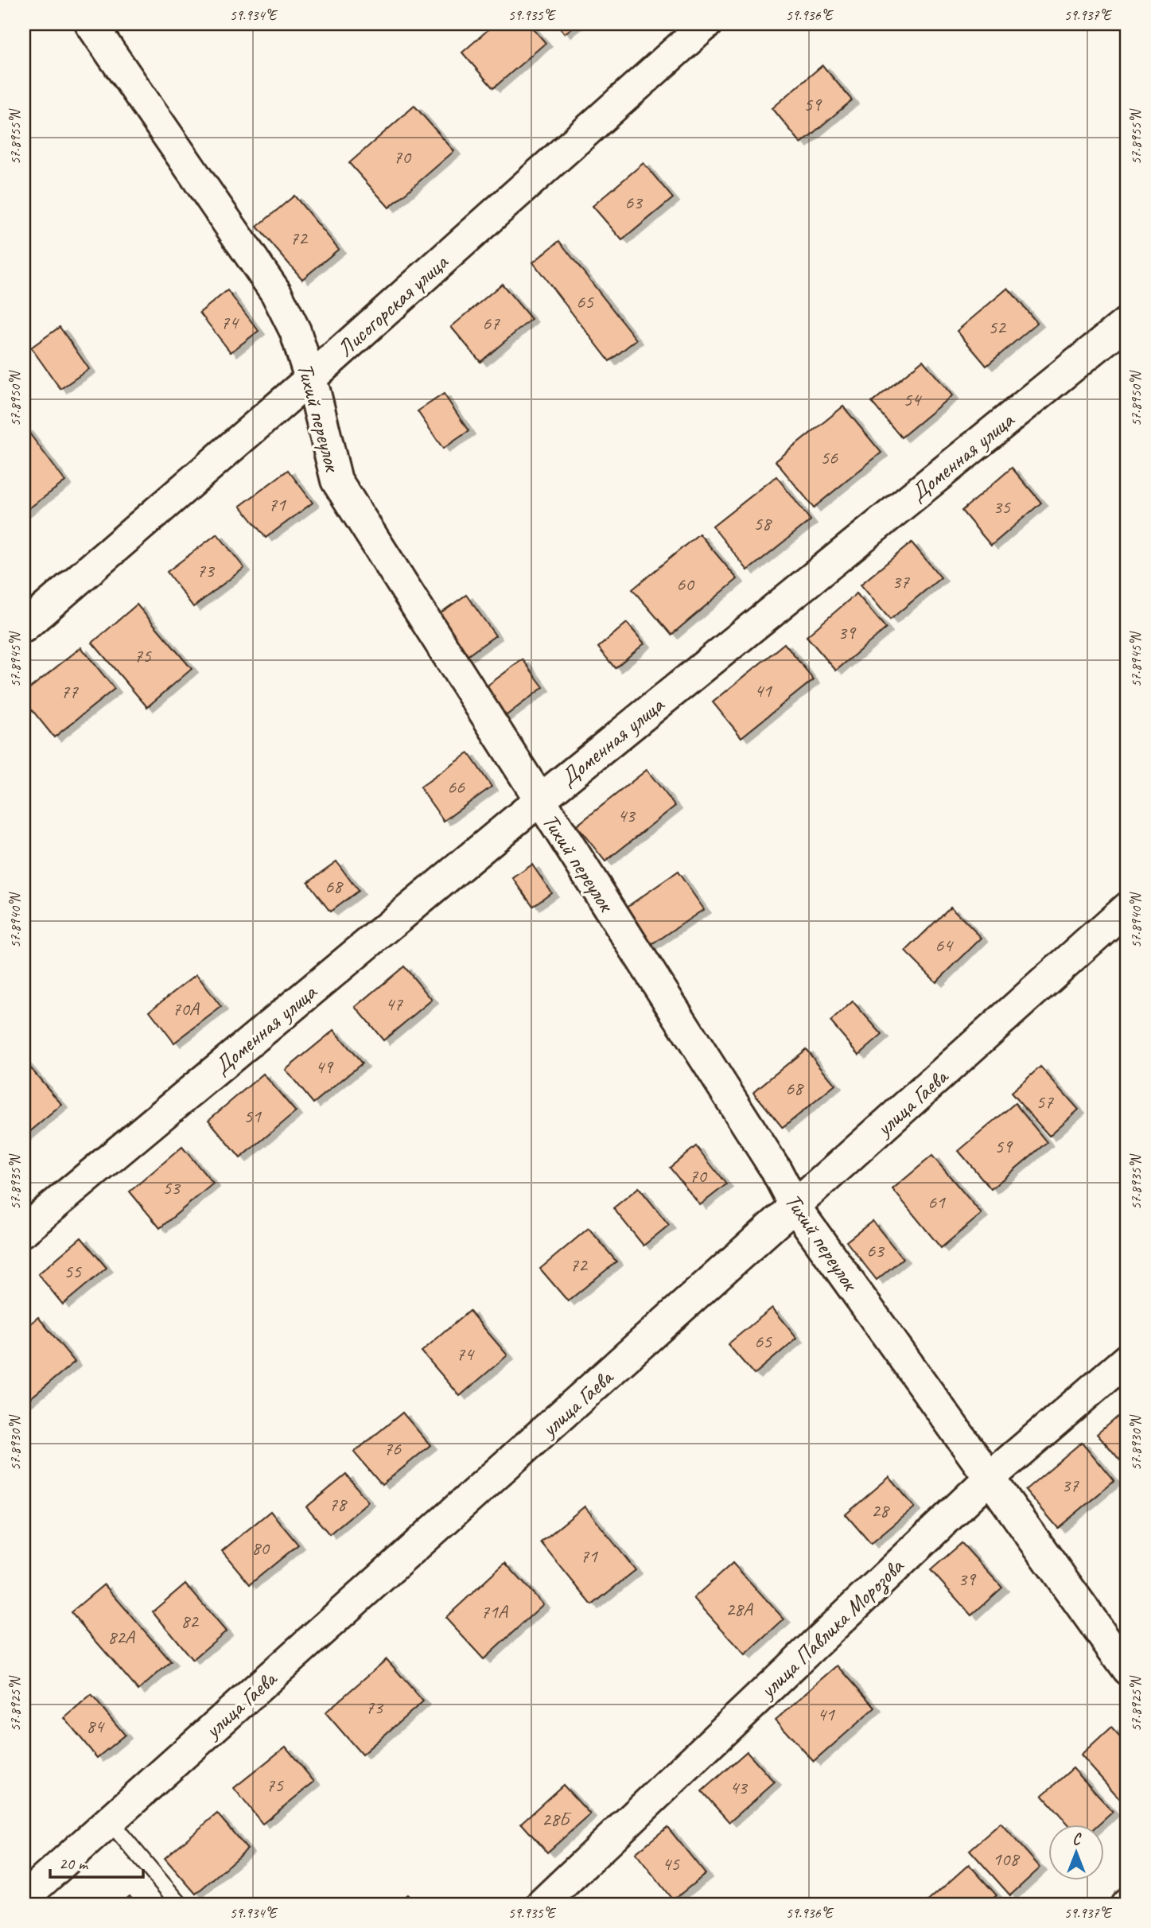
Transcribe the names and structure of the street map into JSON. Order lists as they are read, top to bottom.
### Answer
{
  "streets": {
    "street": [
      "Лисогорская улица",
      "Тихий переулок",
      "Доменная улица",
      "улица Гаева",
      "улица Павлика Морозова"
    ]
  },
  "crossings": [
    ["Лисогорская улица", "Тихий переулок"],
    ["Тихий переулок", "Доменная улица"],
    ["Тихий переулок", "улица Гаева"],
    ["Тихий переулок", "улица Павлика Морозова"]
  ],
  "house_numbers": [
    "59",
    "70",
    "63",
    "72",
    "65",
    "74",
    "67",
    "52",
    "54",
    "56",
    "71",
    "35",
    "58",
    "73",
    "37",
    "60",
    "39",
    "75",
    "41",
    "77",
    "66",
    "43",
    "68",
    "64",
    "47",
    "70А",
    "49",
    "68",
    "57",
    "51",
    "59",
    "70",
    "53",
    "61",
    "63",
    "72",
    "55",
    "65",
    "74",
    "76",
    "37",
    "78",
    "28",
    "80",
    "71",
    "39",
    "28А",
    "71А",
    "82",
    "82А",
    "73",
    "41",
    "84",
    "75",
    "43",
    "28Б",
    "108",
    "45"
  ],
  "scale_bar": "20 m",
  "north": "top",
  "coordinates": [
    "59.934°E",
    "59.935°E",
    "59.936°E",
    "59.937°E",
    "57.8955°N",
    "57.8950°N",
    "57.8945°N",
    "57.8940°N",
    "57.8935°N",
    "57.8930°N",
    "57.8925°N"
  ]
}
